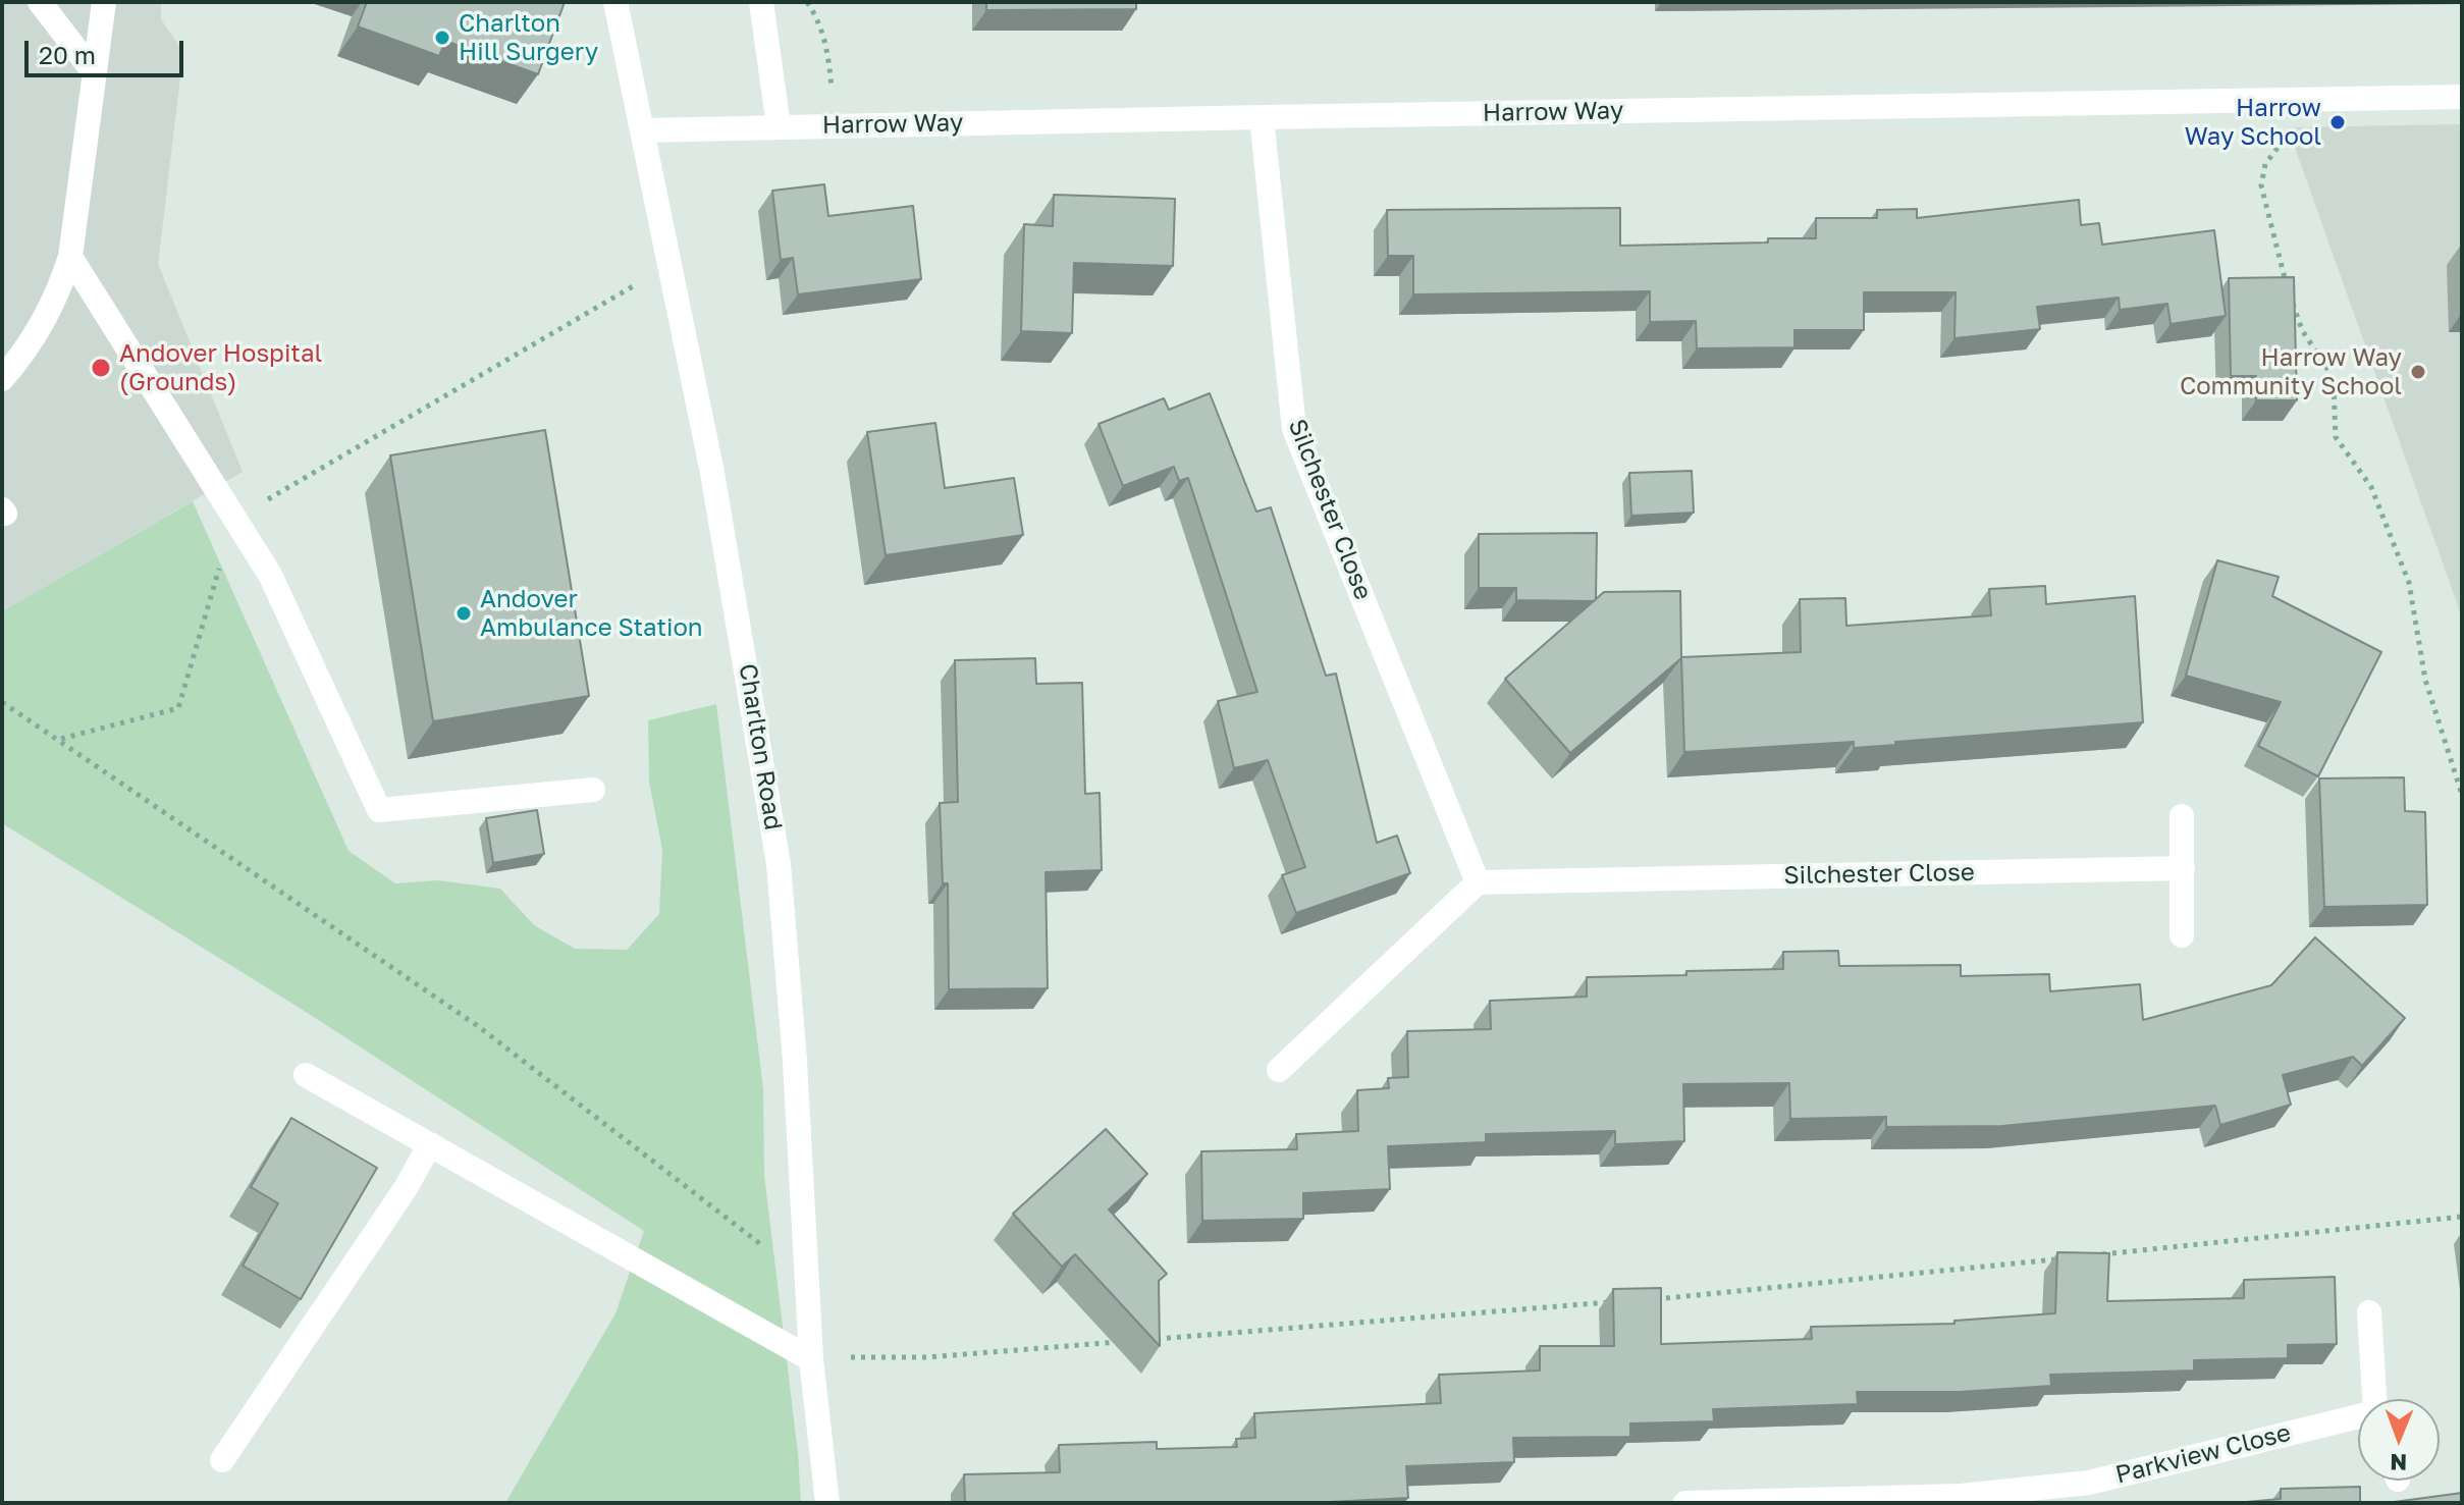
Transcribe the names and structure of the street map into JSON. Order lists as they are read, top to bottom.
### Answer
{
  "streets": {
    "street": [
      "Harrow Way",
      "Silchester Close",
      "Charlton Road",
      "Parkview Close"
    ]
  },
  "crossings": [
    ["Harrow Way", "Silchester Close"],
    ["Harrow Way", "Charlton Road"]
  ],
  "places": [
    "Charlton Hill Surgery",
    "Harrow Way School",
    "Andover Hospital (Grounds)",
    "Harrow Way Community School",
    "Andover Ambulance Station"
  ],
  "scale_bar": "20 m",
  "north": "bottom"
}
